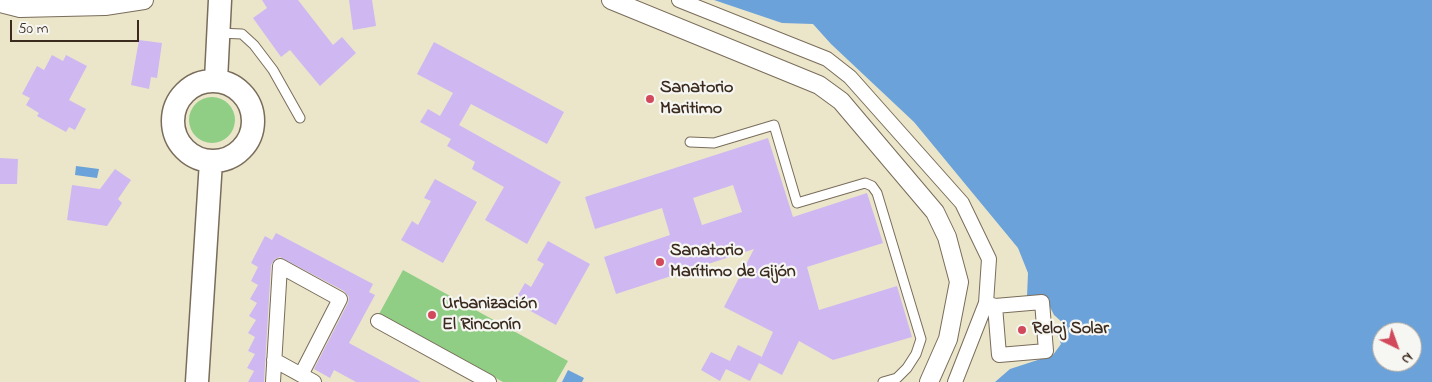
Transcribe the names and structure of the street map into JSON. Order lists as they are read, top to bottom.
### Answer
{
  "places": [
    "Sanatorio Maritimo",
    "Sanatorio Marítimo de Gijón",
    "Urbanización El Rinconín",
    "Reloj Solar"
  ],
  "scale_bar": "50 m",
  "north": "bottom right"
}
